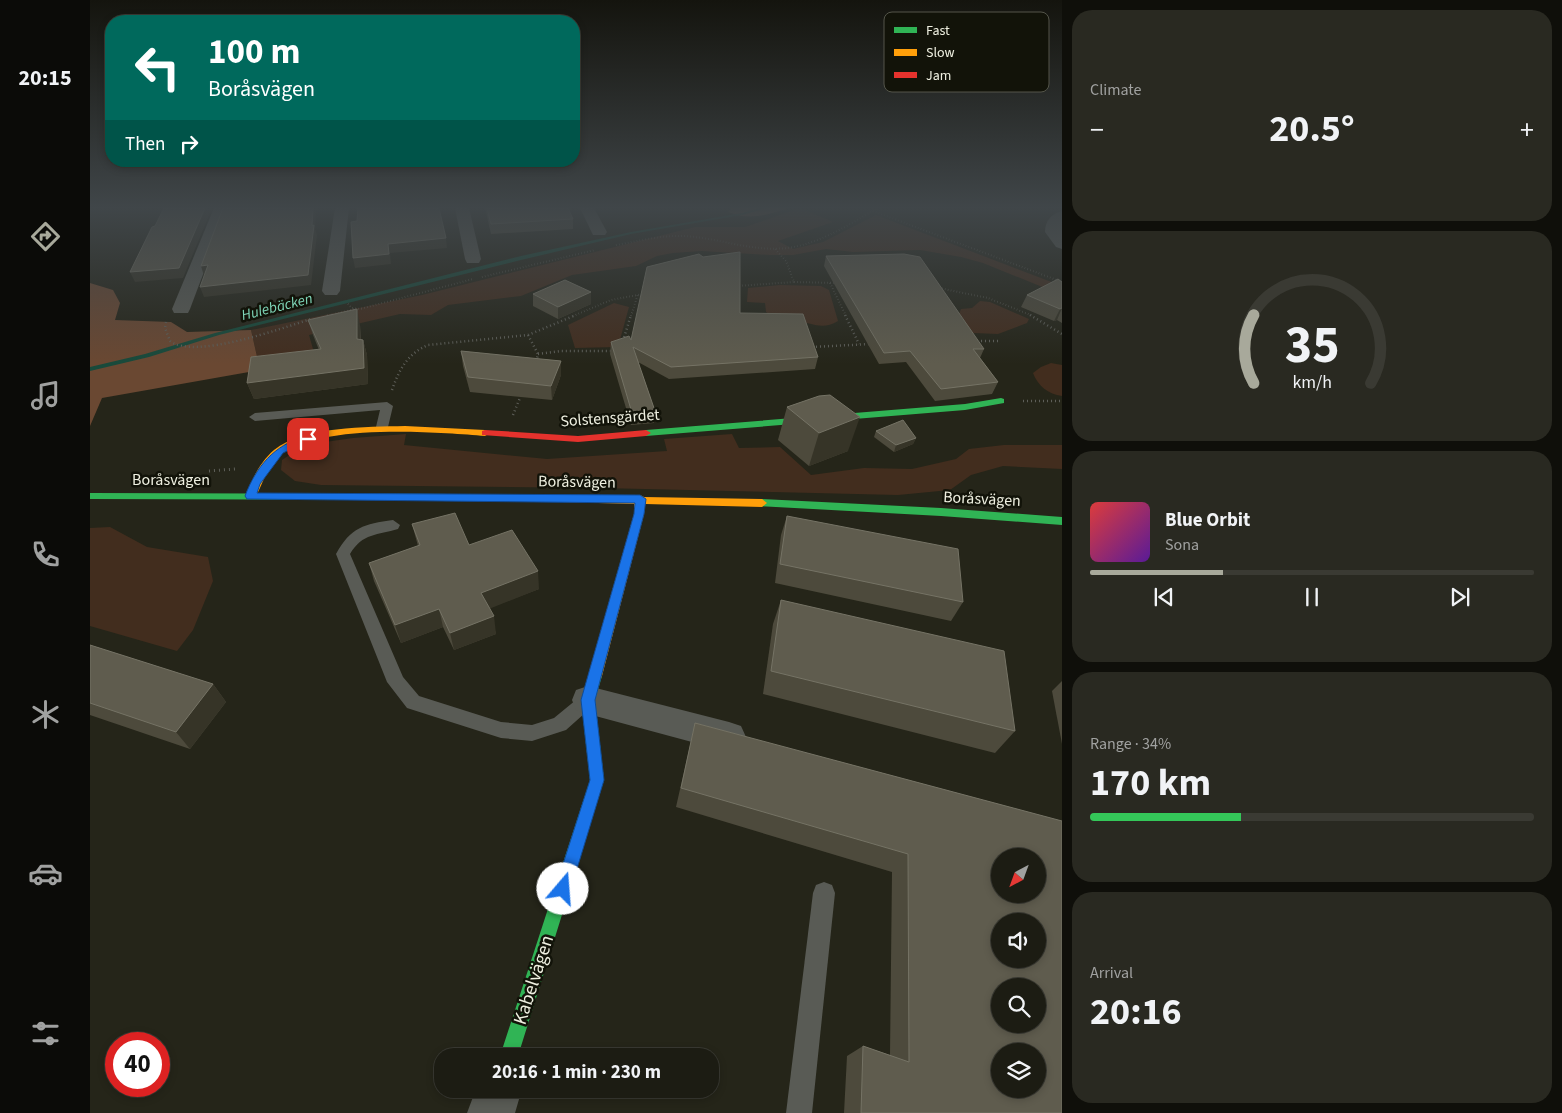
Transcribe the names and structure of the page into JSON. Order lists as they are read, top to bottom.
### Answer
{
  "streets": {
    "street": ["Solstensgärdet", "Boråsvägen", "Kabelvägen"]
  },
  "crossings": [
    ["Solstensgärdet", "Boråsvägen"],
    ["Boråsvägen", "Kabelvägen"]
  ],
  "water": ["Hulebäcken"],
  "legend": ["Fast", "Slow", "Jam"],
  "north": "bottom left",
  "page": {
    "tabs": "20:15",
    "tile": [
      "Climate",
      ["Range · 34%", "170 km"],
      ["Arrival", "20:16"]
    ],
    "turn": ["100 m", "Boråsvägen"],
    "heat": ["−", "20.5°", "+"],
    "then": "Then",
    "song": ["Blue Orbit", "Sona"],
    "limit": "40",
    "trip": "20:16 · 1 min · 230 m",
    "gauge": ["35", "km/h"]
  }
}
